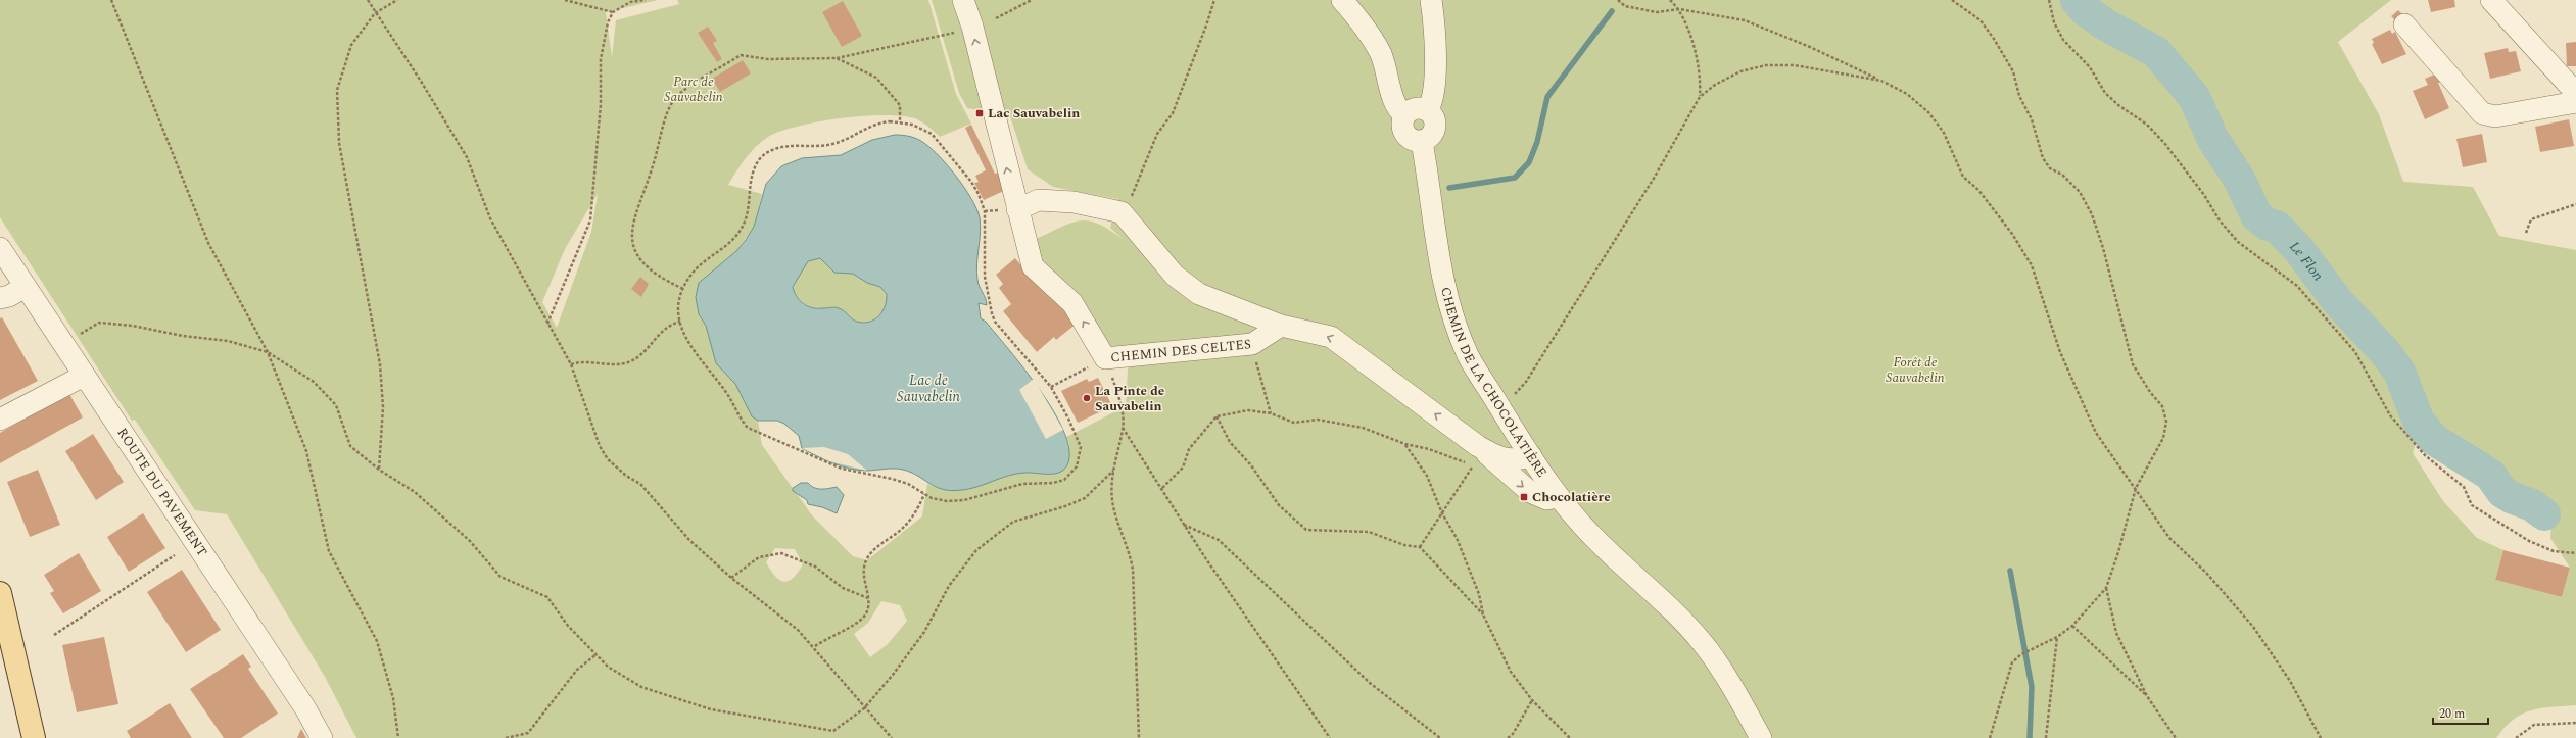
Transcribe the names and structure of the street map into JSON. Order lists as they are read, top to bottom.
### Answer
{
  "streets": {
    "street": ["CHEMIN DES CELTES", "CHEMIN DE LA CHOCOLATIÈRE", "ROUTE DU PAVEMENT"]
  },
  "crossings": [
    ["CHEMIN DES CELTES", "CHEMIN DE LA CHOCOLATIÈRE"]
  ],
  "water": ["Le Flon", "Lac de Sauvabelin"],
  "parks": ["Parc de Sauvabelin", "Forêt de Sauvabelin"],
  "places": {
    "transit": ["Lac Sauvabelin", "Chocolatière"],
    "other": ["La Pinte de Sauvabelin"]
  },
  "scale_bar": "20 m"
}
